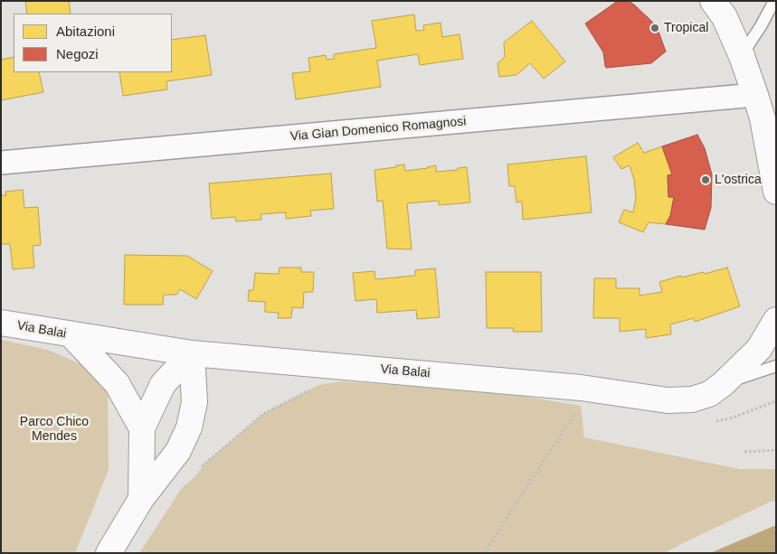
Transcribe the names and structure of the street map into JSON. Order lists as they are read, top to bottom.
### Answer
{
  "streets": {
    "street": ["Via Gian Domenico Romagnosi", "Via Balai"]
  },
  "parks": ["Parco Chico Mendes"],
  "places": ["Tropical", "L'ostrica"],
  "legend": ["Abitazioni", "Negozi"]
}
